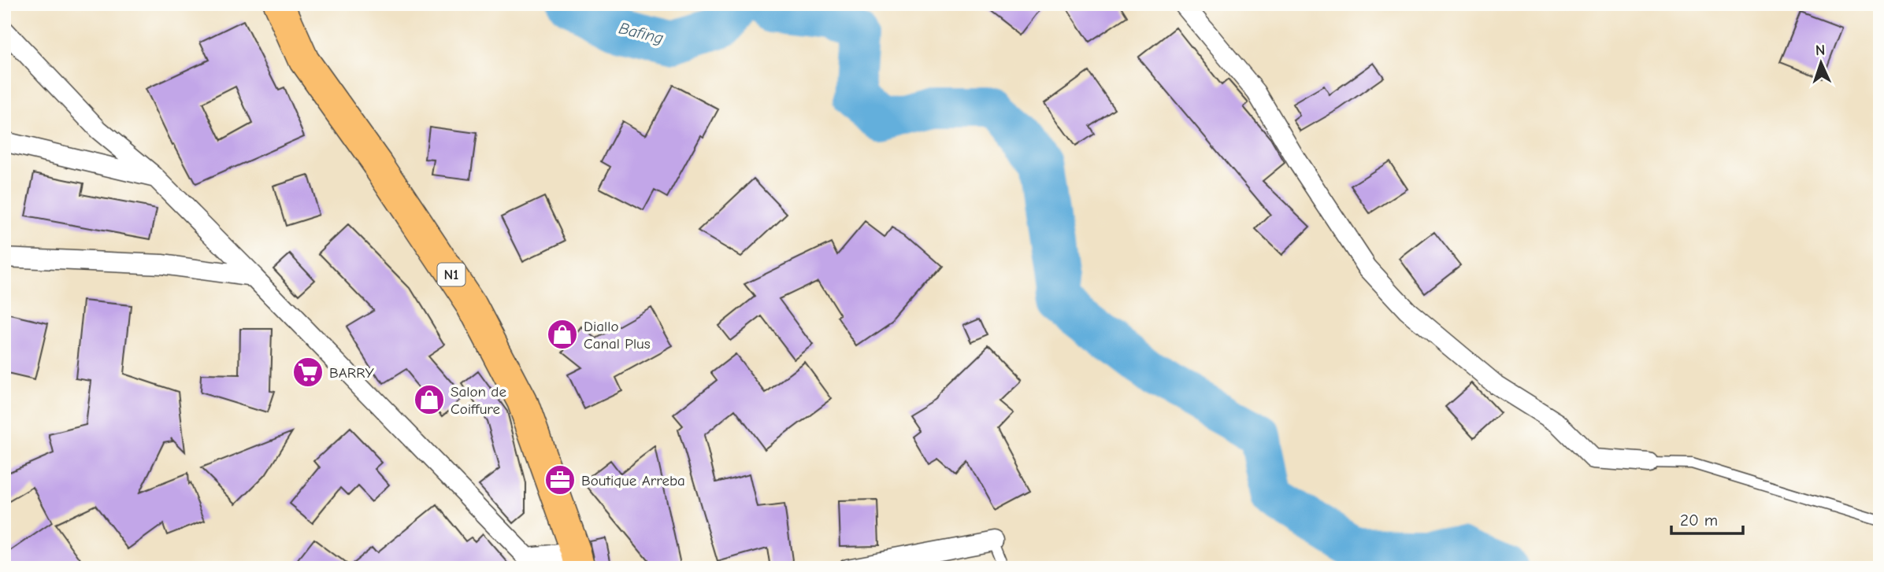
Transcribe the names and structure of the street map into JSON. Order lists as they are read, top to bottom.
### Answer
{
  "streets": {
    "highway": ["N1"]
  },
  "water": ["Bafing"],
  "places": {
    "shop": ["Diallo Canal Plus", "Salon de Coiffure"],
    "supermarket": ["BARRY"],
    "office": ["Boutique Arreba"]
  },
  "scale_bar": "20 m",
  "north": "top"
}
